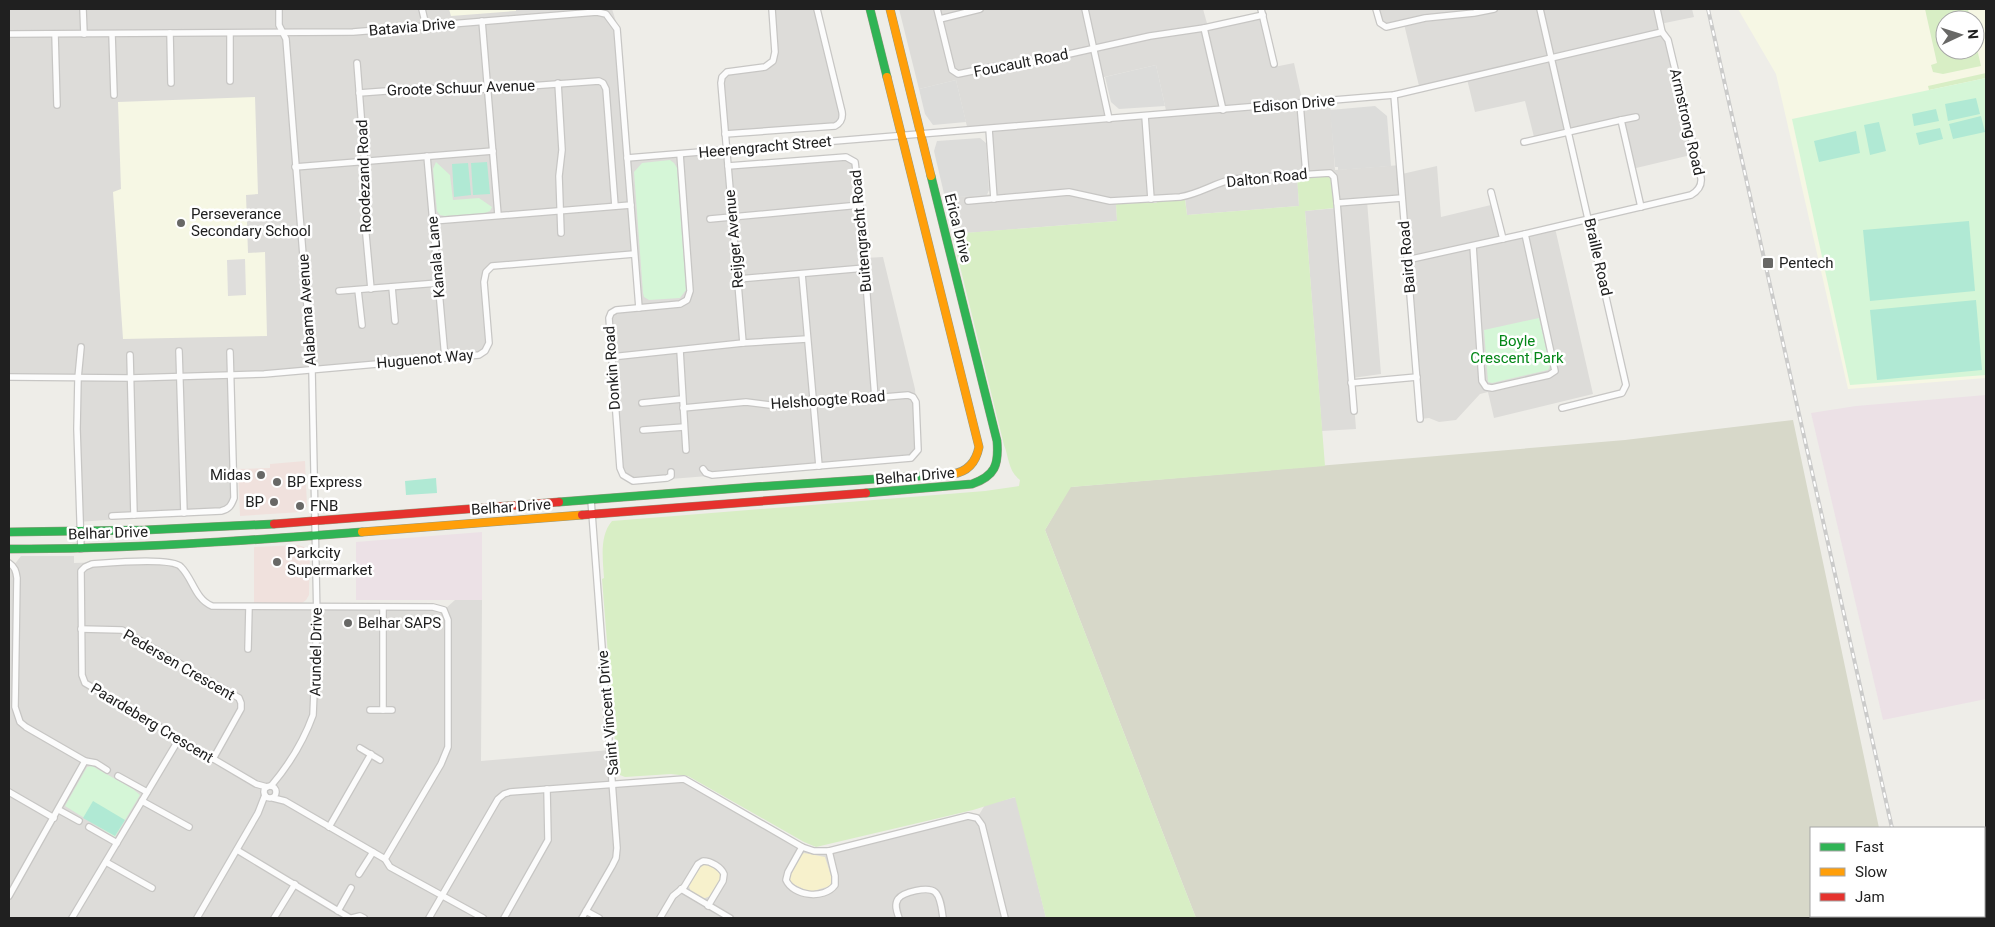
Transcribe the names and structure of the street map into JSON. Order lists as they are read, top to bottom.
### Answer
{
  "streets": {
    "main road": ["Erica Drive", "Belhar Drive"],
    "street": [
      "Batavia Drive",
      "Foucault Road",
      "Groote Schuur Avenue",
      "Edison Drive",
      "Armstrong Road",
      "Heerengracht Street",
      "Roodezand Road",
      "Dalton Road",
      "Buitengracht Road",
      "Reijger Avenue",
      "Kanala Lane",
      "Baird Road",
      "Braille Road",
      "Alabama Avenue",
      "Huguenot Way",
      "Donkin Road",
      "Helshoogte Road",
      "Arundel Drive",
      "Pedersen Crescent",
      "Saint Vincent Drive",
      "Paardeberg Crescent"
    ]
  },
  "crossings": [
    ["Batavia Drive", "Heerengracht Street"],
    ["Batavia Drive", "Alabama Avenue"],
    ["Batavia Drive", "Huguenot Way"],
    ["Batavia Drive", "Donkin Road"],
    ["Groote Schuur Avenue", "Roodezand Road"],
    ["Edison Drive", "Armstrong Road"],
    ["Edison Drive", "Heerengracht Street"],
    ["Edison Drive", "Erica Drive"],
    ["Edison Drive", "Baird Road"],
    ["Edison Drive", "Braille Road"],
    ["Armstrong Road", "Baird Road"],
    ["Armstrong Road", "Braille Road"],
    ["Heerengracht Street", "Erica Drive"],
    ["Heerengracht Street", "Reijger Avenue"],
    ["Heerengracht Street", "Donkin Road"],
    ["Erica Drive", "Belhar Drive"],
    ["Buitengracht Road", "Reijger Avenue"],
    ["Buitengracht Road", "Helshoogte Road"],
    ["Kanala Lane", "Huguenot Way"],
    ["Alabama Avenue", "Huguenot Way"],
    ["Alabama Avenue", "Belhar Drive"],
    ["Alabama Avenue", "Arundel Drive"],
    ["Helshoogte Road", "Belhar Drive"],
    ["Belhar Drive", "Arundel Drive"],
    ["Belhar Drive", "Saint Vincent Drive"],
    ["Arundel Drive", "Paardeberg Crescent"],
    ["Pedersen Crescent", "Paardeberg Crescent"]
  ],
  "parks": ["Boyle Crescent Park"],
  "places": {
    "other": [
      "Perseverance Secondary School",
      "Midas",
      "BP Express",
      "BP",
      "FNB",
      "Parkcity Supermarket",
      "Belhar SAPS"
    ],
    "transit": ["Pentech"]
  },
  "legend": ["Fast", "Slow", "Jam"],
  "north": "right"
}
